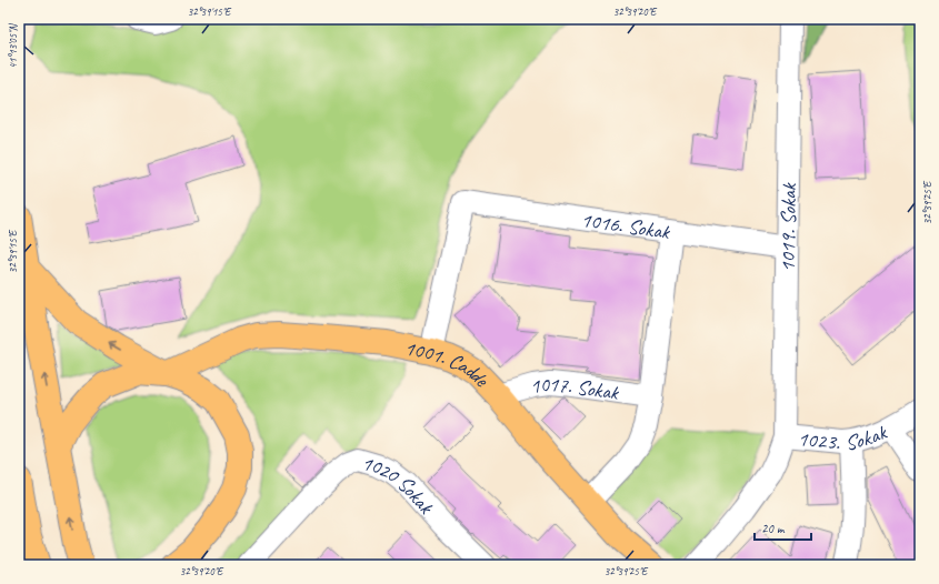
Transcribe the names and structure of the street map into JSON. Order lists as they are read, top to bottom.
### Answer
{
  "streets": {
    "main road": ["1001. Cadde"],
    "street": [
      "1016. Sokak",
      "1019. Sokak",
      "1017. Sokak",
      "1023. Sokak",
      "1020 Sokak"
    ]
  },
  "crossings": [
    ["1016. Sokak", "1019. Sokak"],
    ["1016. Sokak", "1001. Cadde"],
    ["1019. Sokak", "1023. Sokak"],
    ["1001. Cadde", "1017. Sokak"]
  ],
  "scale_bar": "20 m",
  "coordinates": [
    "32°39'15\"E",
    "32°39'20\"E",
    "41°13'05\"N",
    "32°39'25\"E"
  ]
}
